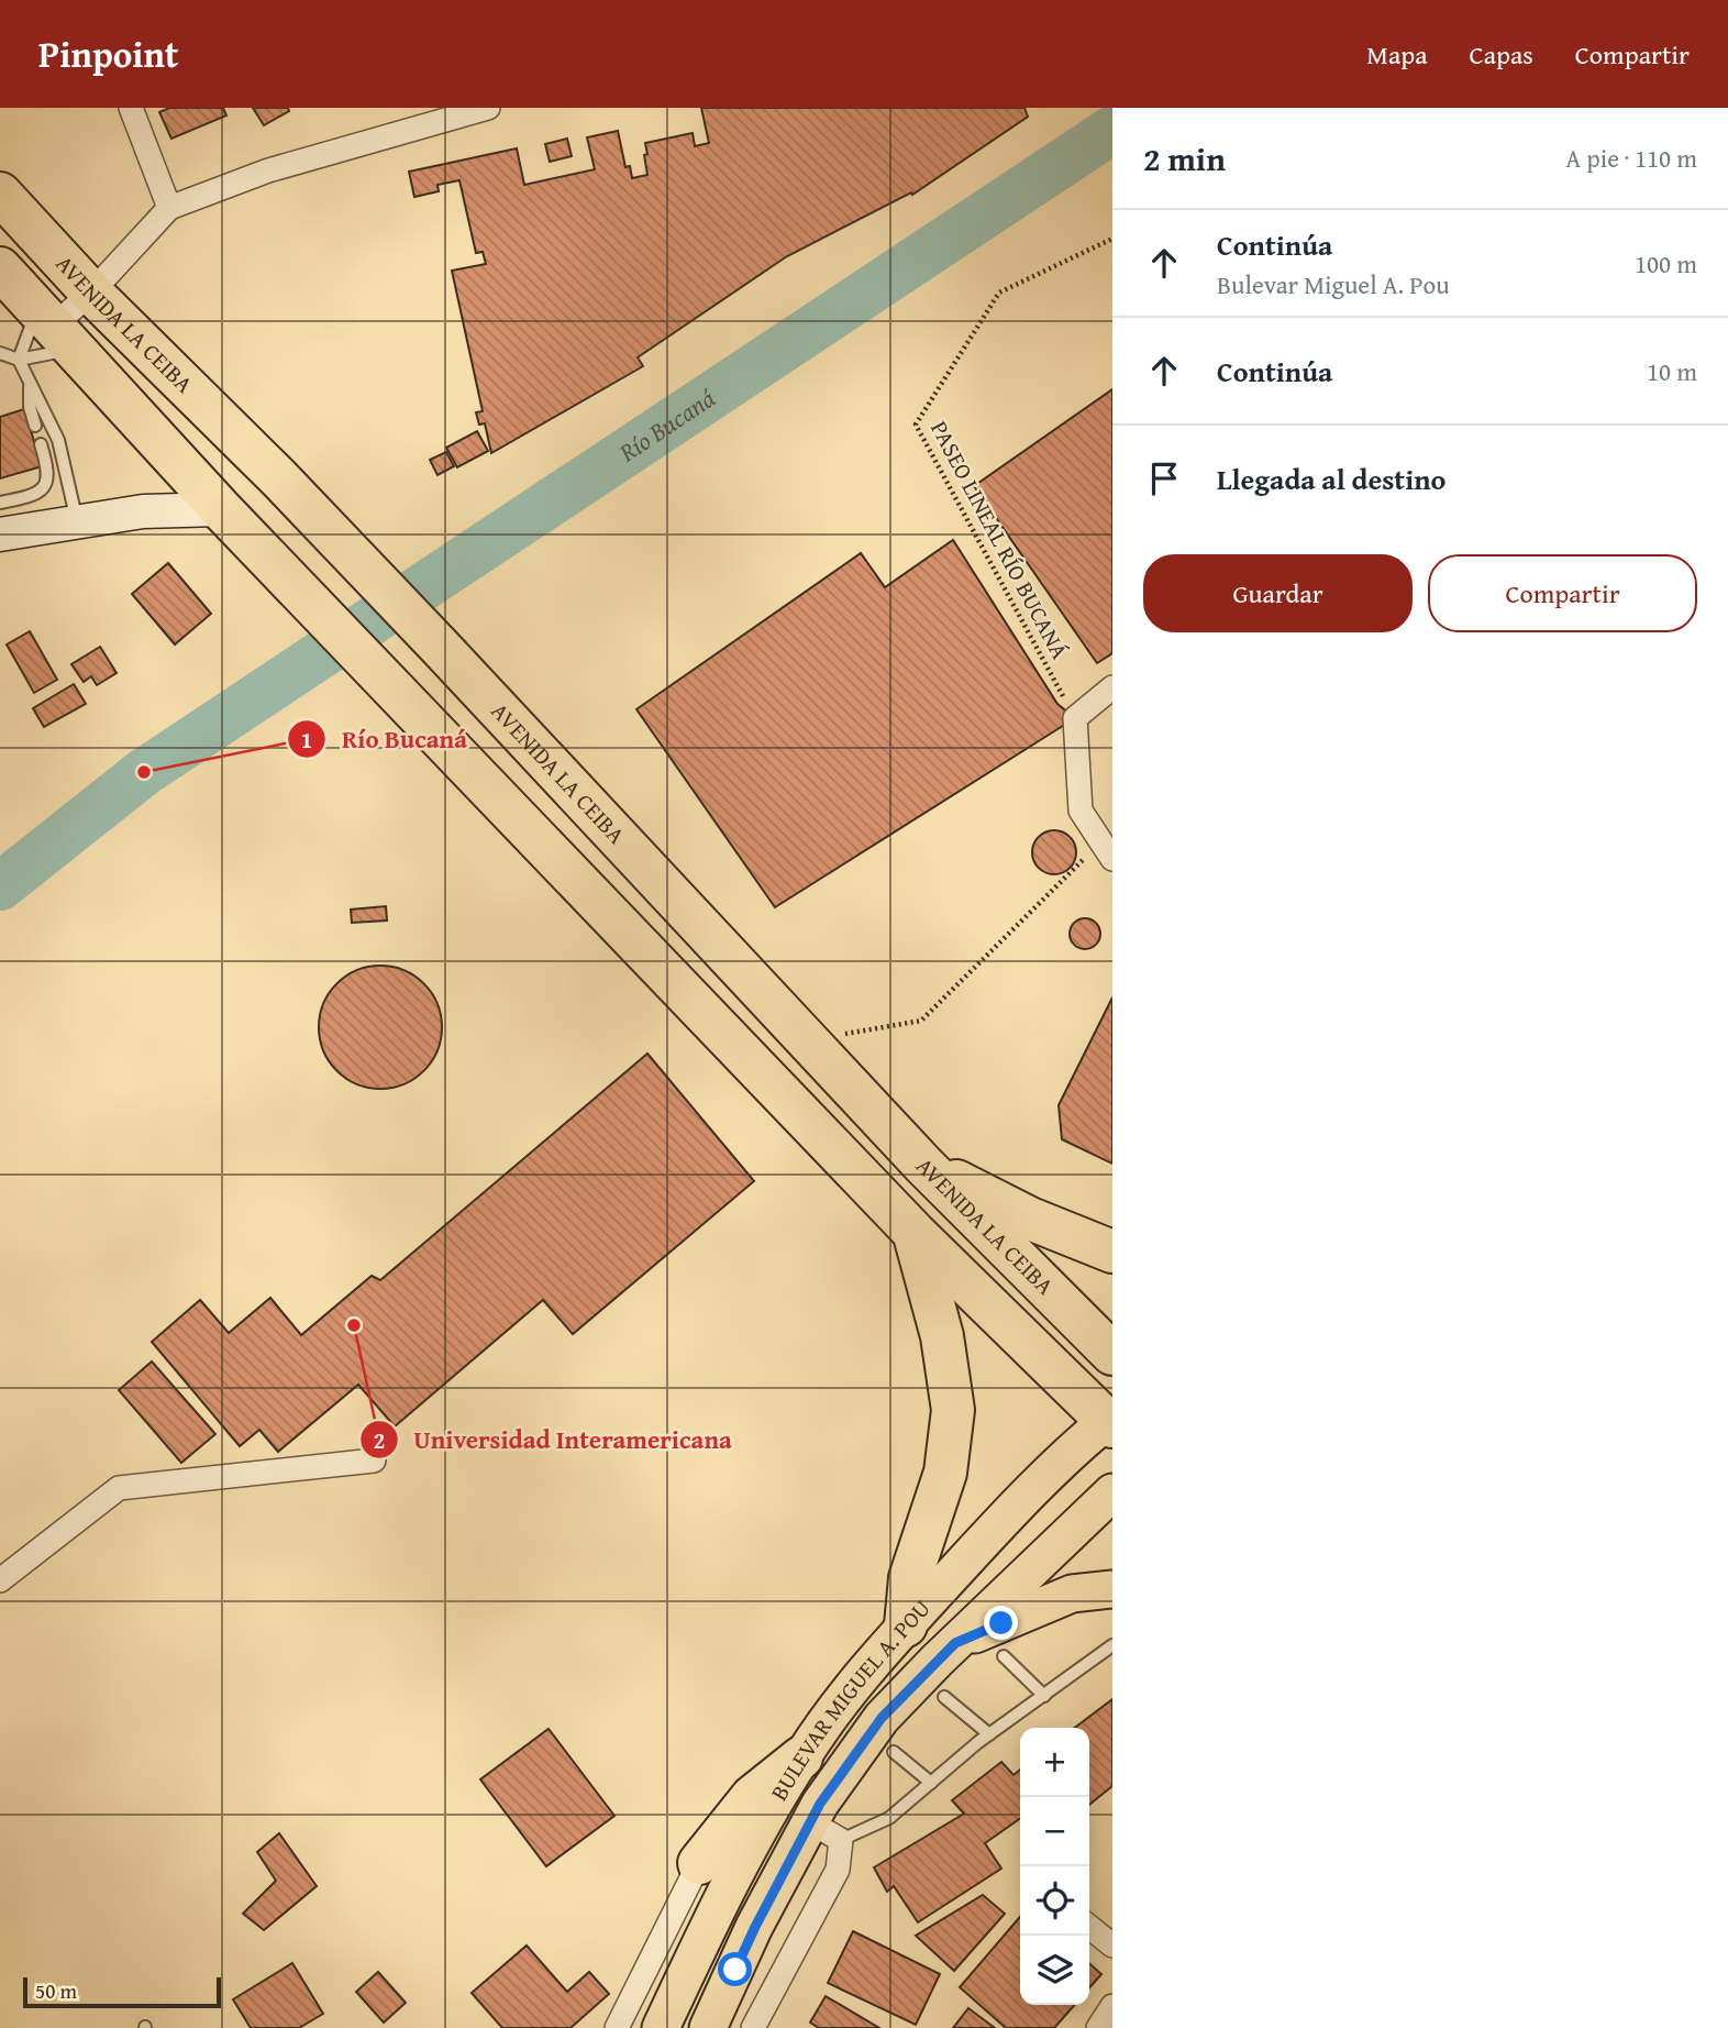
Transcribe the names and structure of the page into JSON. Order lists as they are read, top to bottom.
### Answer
{
  "streets": {
    "highway": ["AVENIDA LA CEIBA"],
    "main road": ["BULEVAR MIGUEL A. POU"],
    "path": ["PASEO LINEAL RÍO BUCANÁ"]
  },
  "water": ["Río Bucaná"],
  "places": ["Río Bucaná", "Universidad Interamericana"],
  "scale_bar": "50 m",
  "page": {
    "header": "Pinpoint",
    "nav": ["Mapa", "Capas", "Compartir"],
    "heading": ["2 min", "A pie · 110 m"],
    "list": [
      ["Continúa", "Bulevar Miguel A. Pou", "100 m"],
      ["Continúa", "10 m"],
      "Llegada al destino"
    ],
    "buttons": ["Guardar", "Compartir"],
    "map_buttons": ["+", "−"],
    "scale": "50 m"
  }
}
